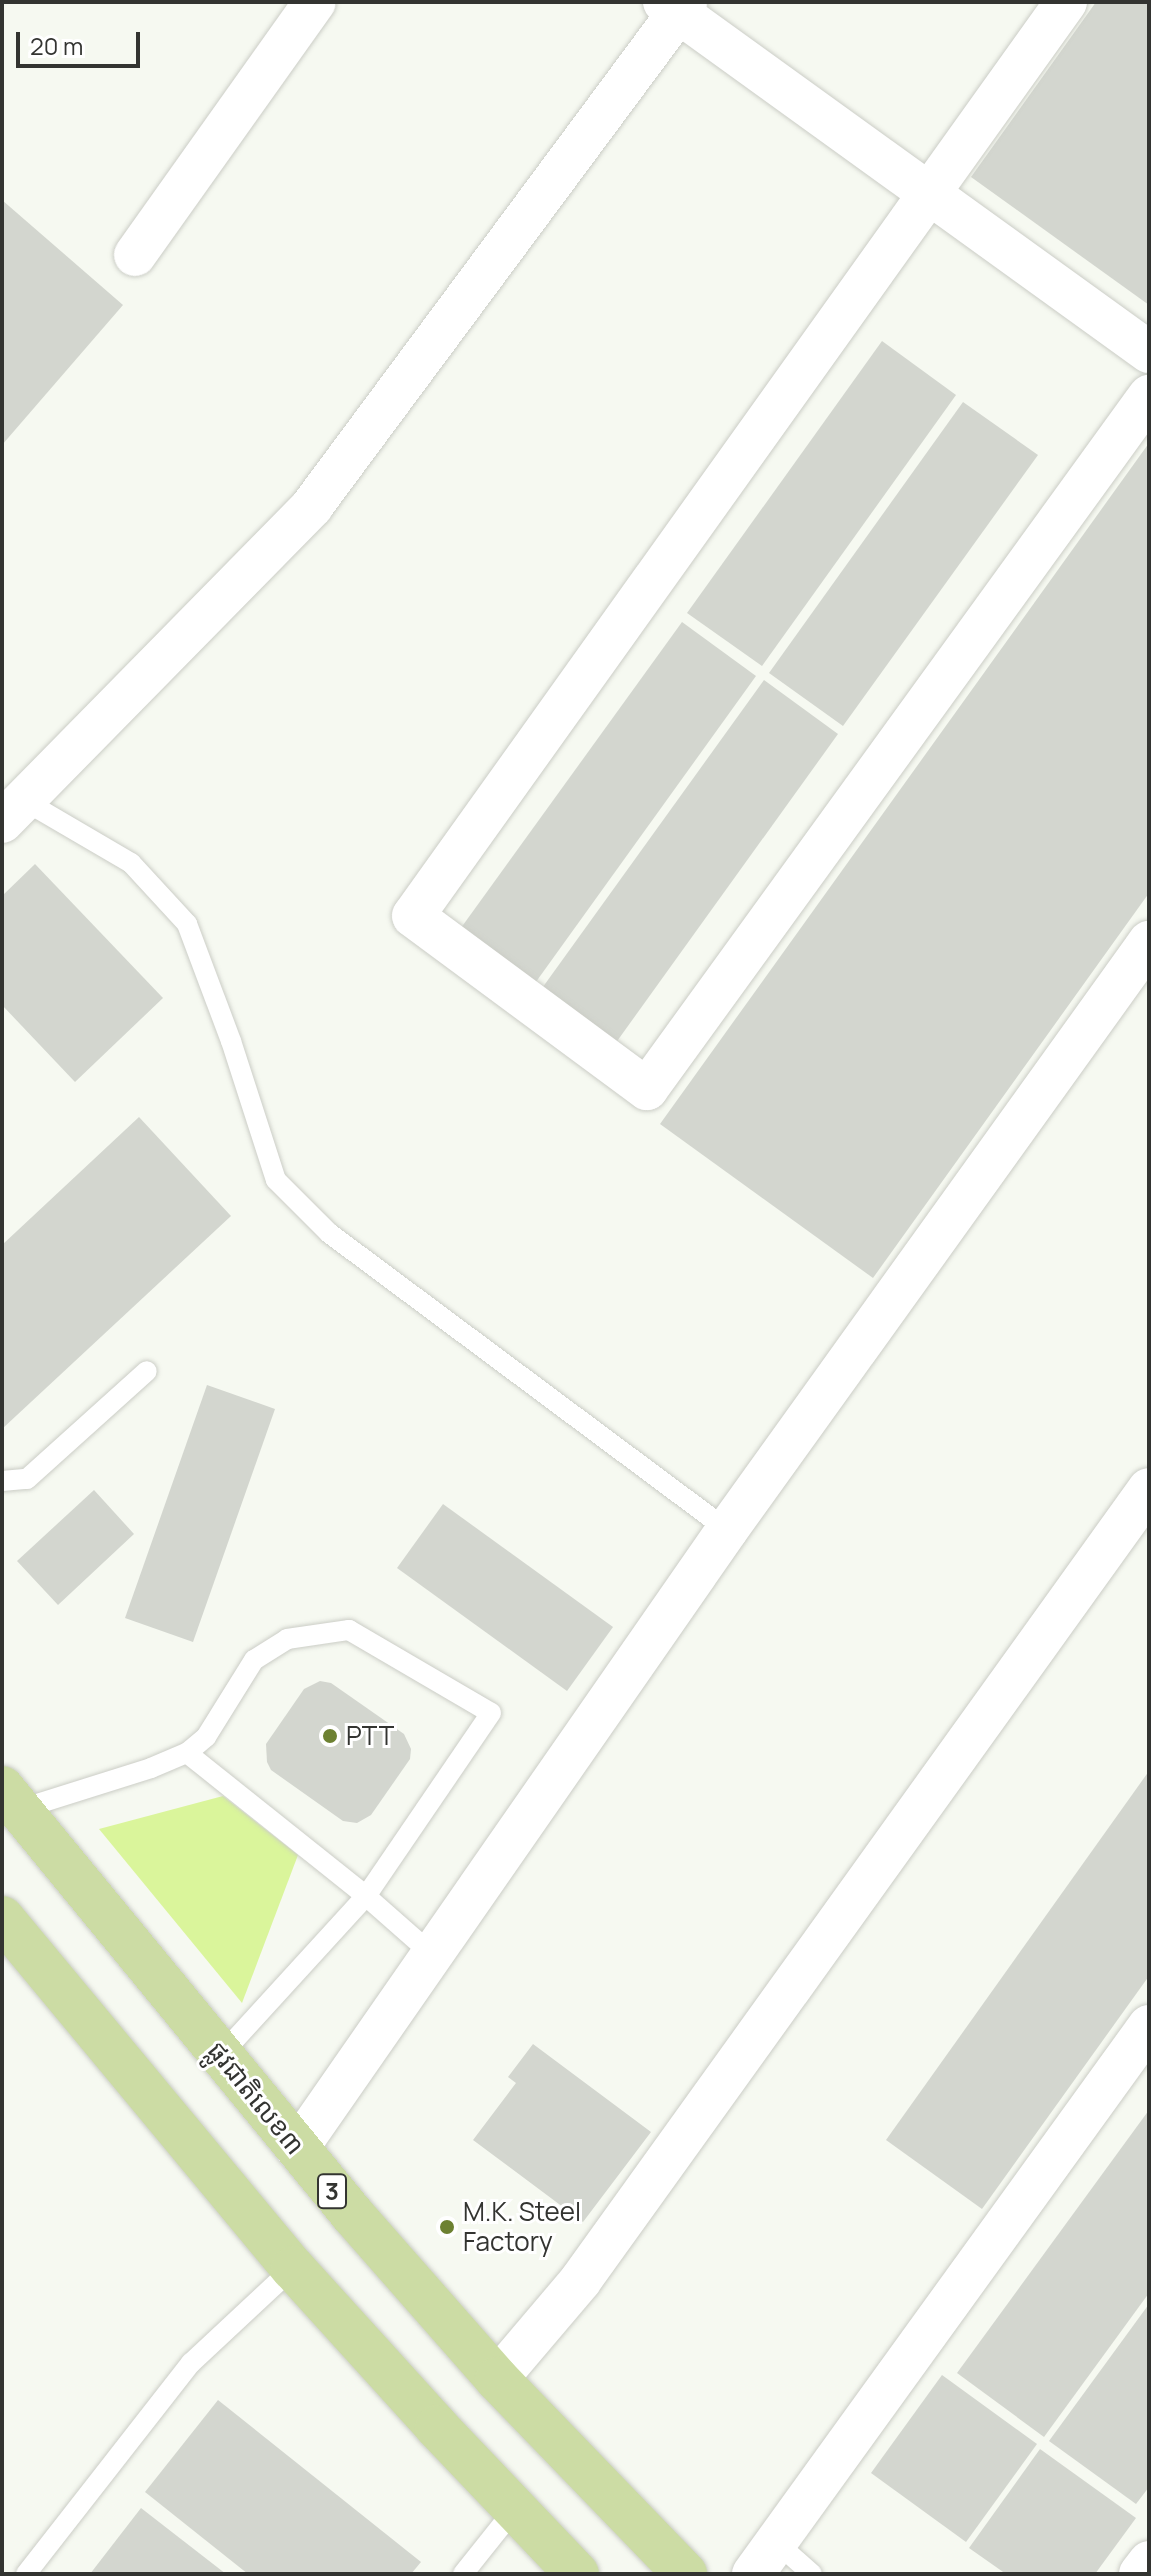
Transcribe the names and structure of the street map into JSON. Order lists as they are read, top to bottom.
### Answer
{
  "streets": {
    "highway": ["ផ្លូវជាតិលេខ៣", "3"]
  },
  "places": ["PTT", "M.K. Steel Factory"],
  "scale_bar": "20 m"
}
